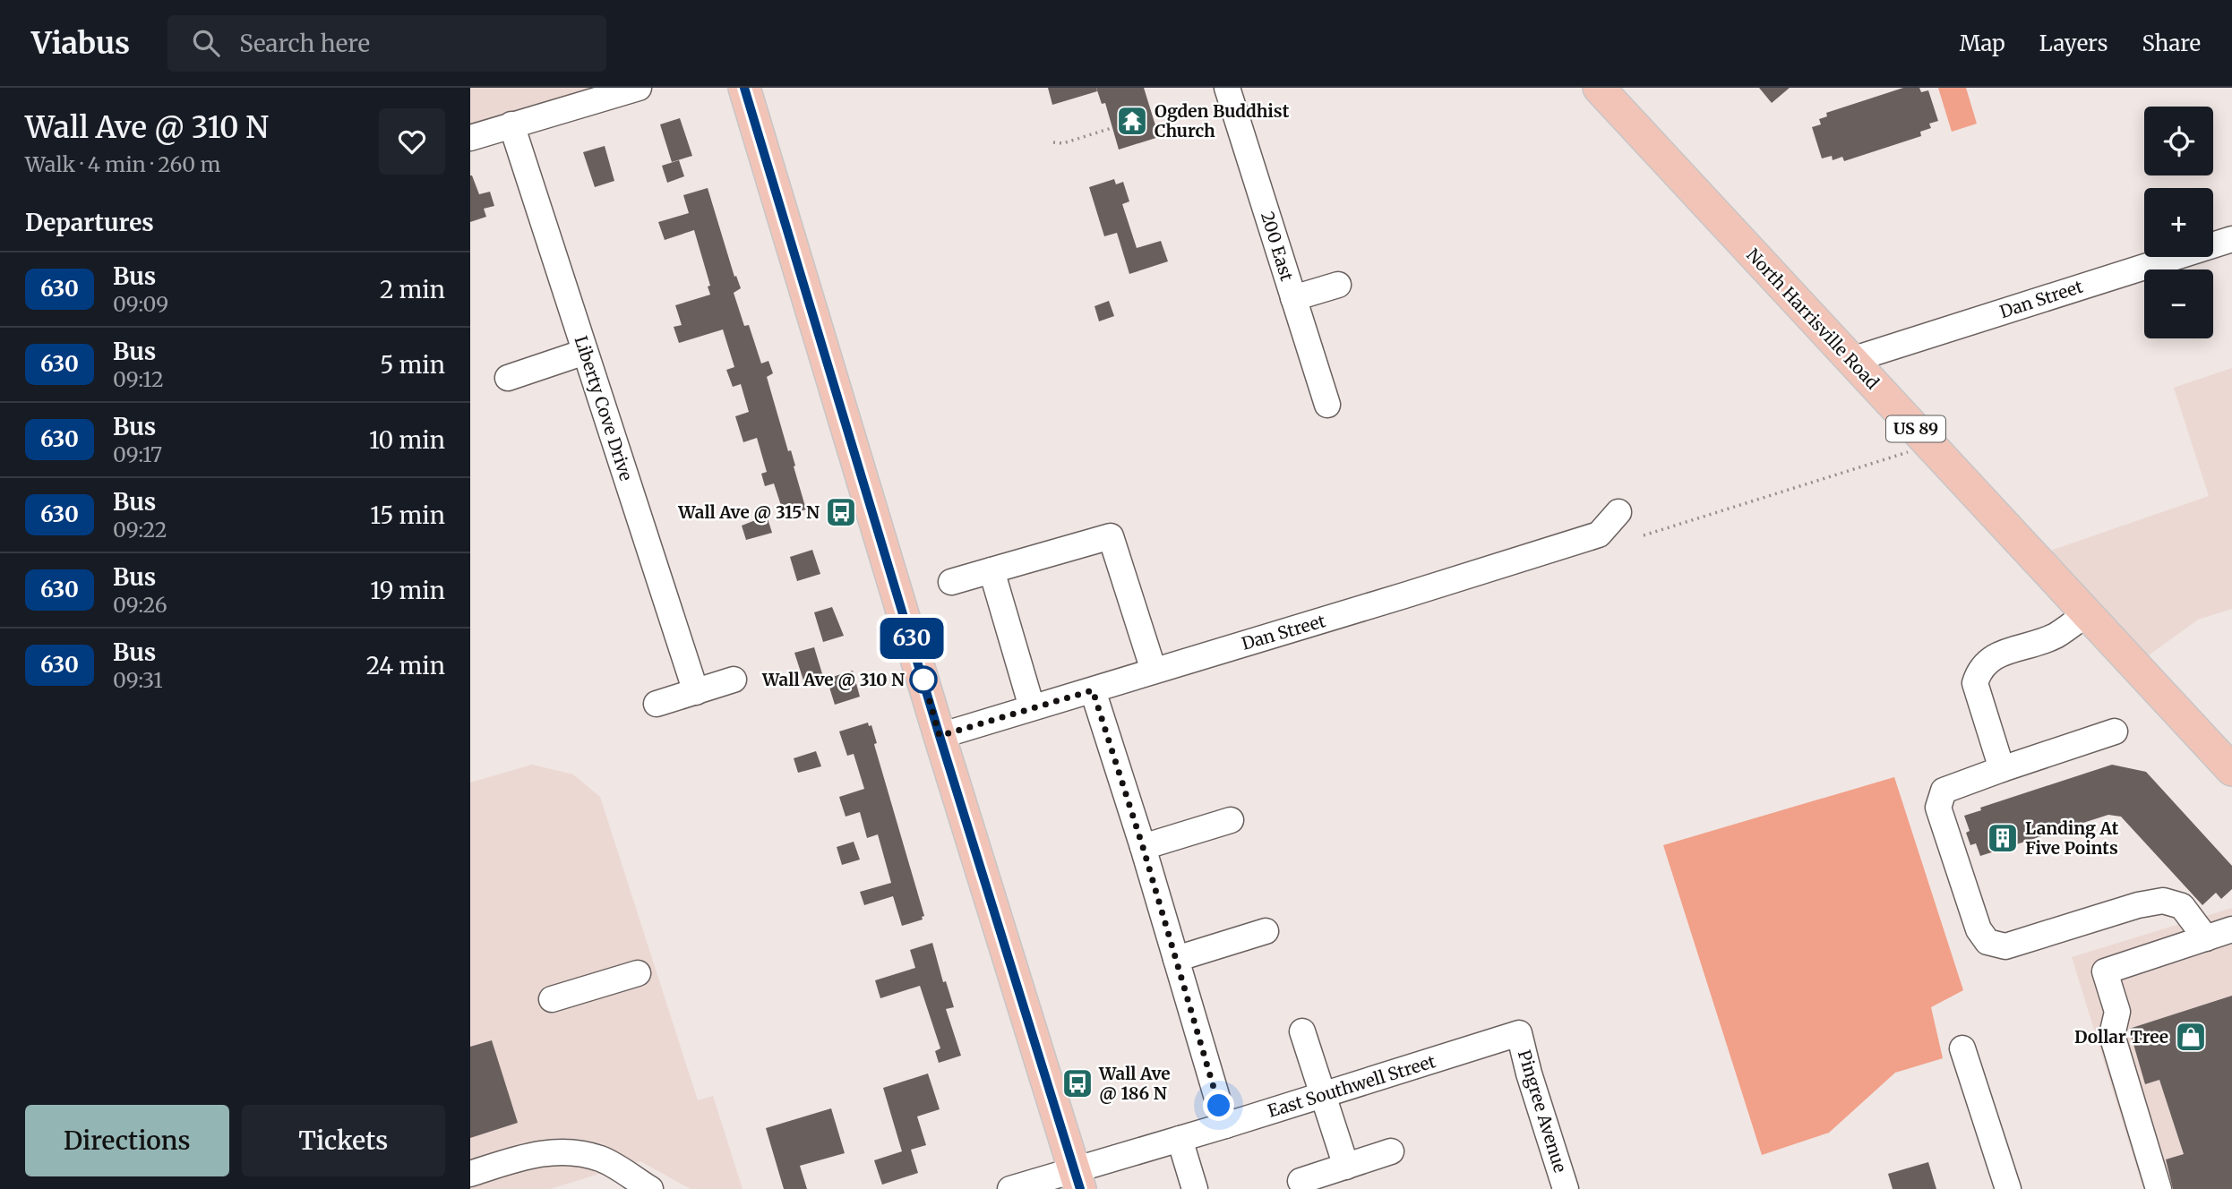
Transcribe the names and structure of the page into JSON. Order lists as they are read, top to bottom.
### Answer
{
  "streets": {
    "main road": ["North Harrisville Road", "US 89"],
    "street": [
      "200 East",
      "Dan Street",
      "Liberty Cove Drive",
      "East Southwell Street",
      "Pingree Avenue"
    ]
  },
  "crossings": [
    ["Dan Street", "North Harrisville Road"],
    ["East Southwell Street", "Pingree Avenue"]
  ],
  "places": {
    "temple": ["Ogden Buddhist Church"],
    "bus stop": ["Wall Ave @ 315 N", "Wall Ave @ 186 N"],
    "other": ["Wall Ave @ 310 N"],
    "building": ["Landing At Five Points"],
    "shop": ["Dollar Tree"]
  },
  "lines": ["bus line 630"],
  "page": {
    "header": "Viabus",
    "search": "Search here",
    "nav": ["Map", "Layers", "Share"],
    "heading": [
      ["Wall Ave @ 310 N", "Walk · 4 min · 260 m"],
      "Departures"
    ],
    "on_map": "630",
    "map_buttons": ["+", "−"],
    "list": [
      {
        "mark": "630",
        "name": "Bus",
        "note": "09:09",
        "value": "2 min"
      },
      {
        "mark": "630",
        "name": "Bus",
        "note": "09:12",
        "value": "5 min"
      },
      {
        "mark": "630",
        "name": "Bus",
        "note": "09:17",
        "value": "10 min"
      },
      {
        "mark": "630",
        "name": "Bus",
        "note": "09:22",
        "value": "15 min"
      },
      {
        "mark": "630",
        "name": "Bus",
        "note": "09:26",
        "value": "19 min"
      },
      {
        "mark": "630",
        "name": "Bus",
        "note": "09:31",
        "value": "24 min"
      }
    ],
    "buttons": ["Directions", "Tickets"]
  }
}
